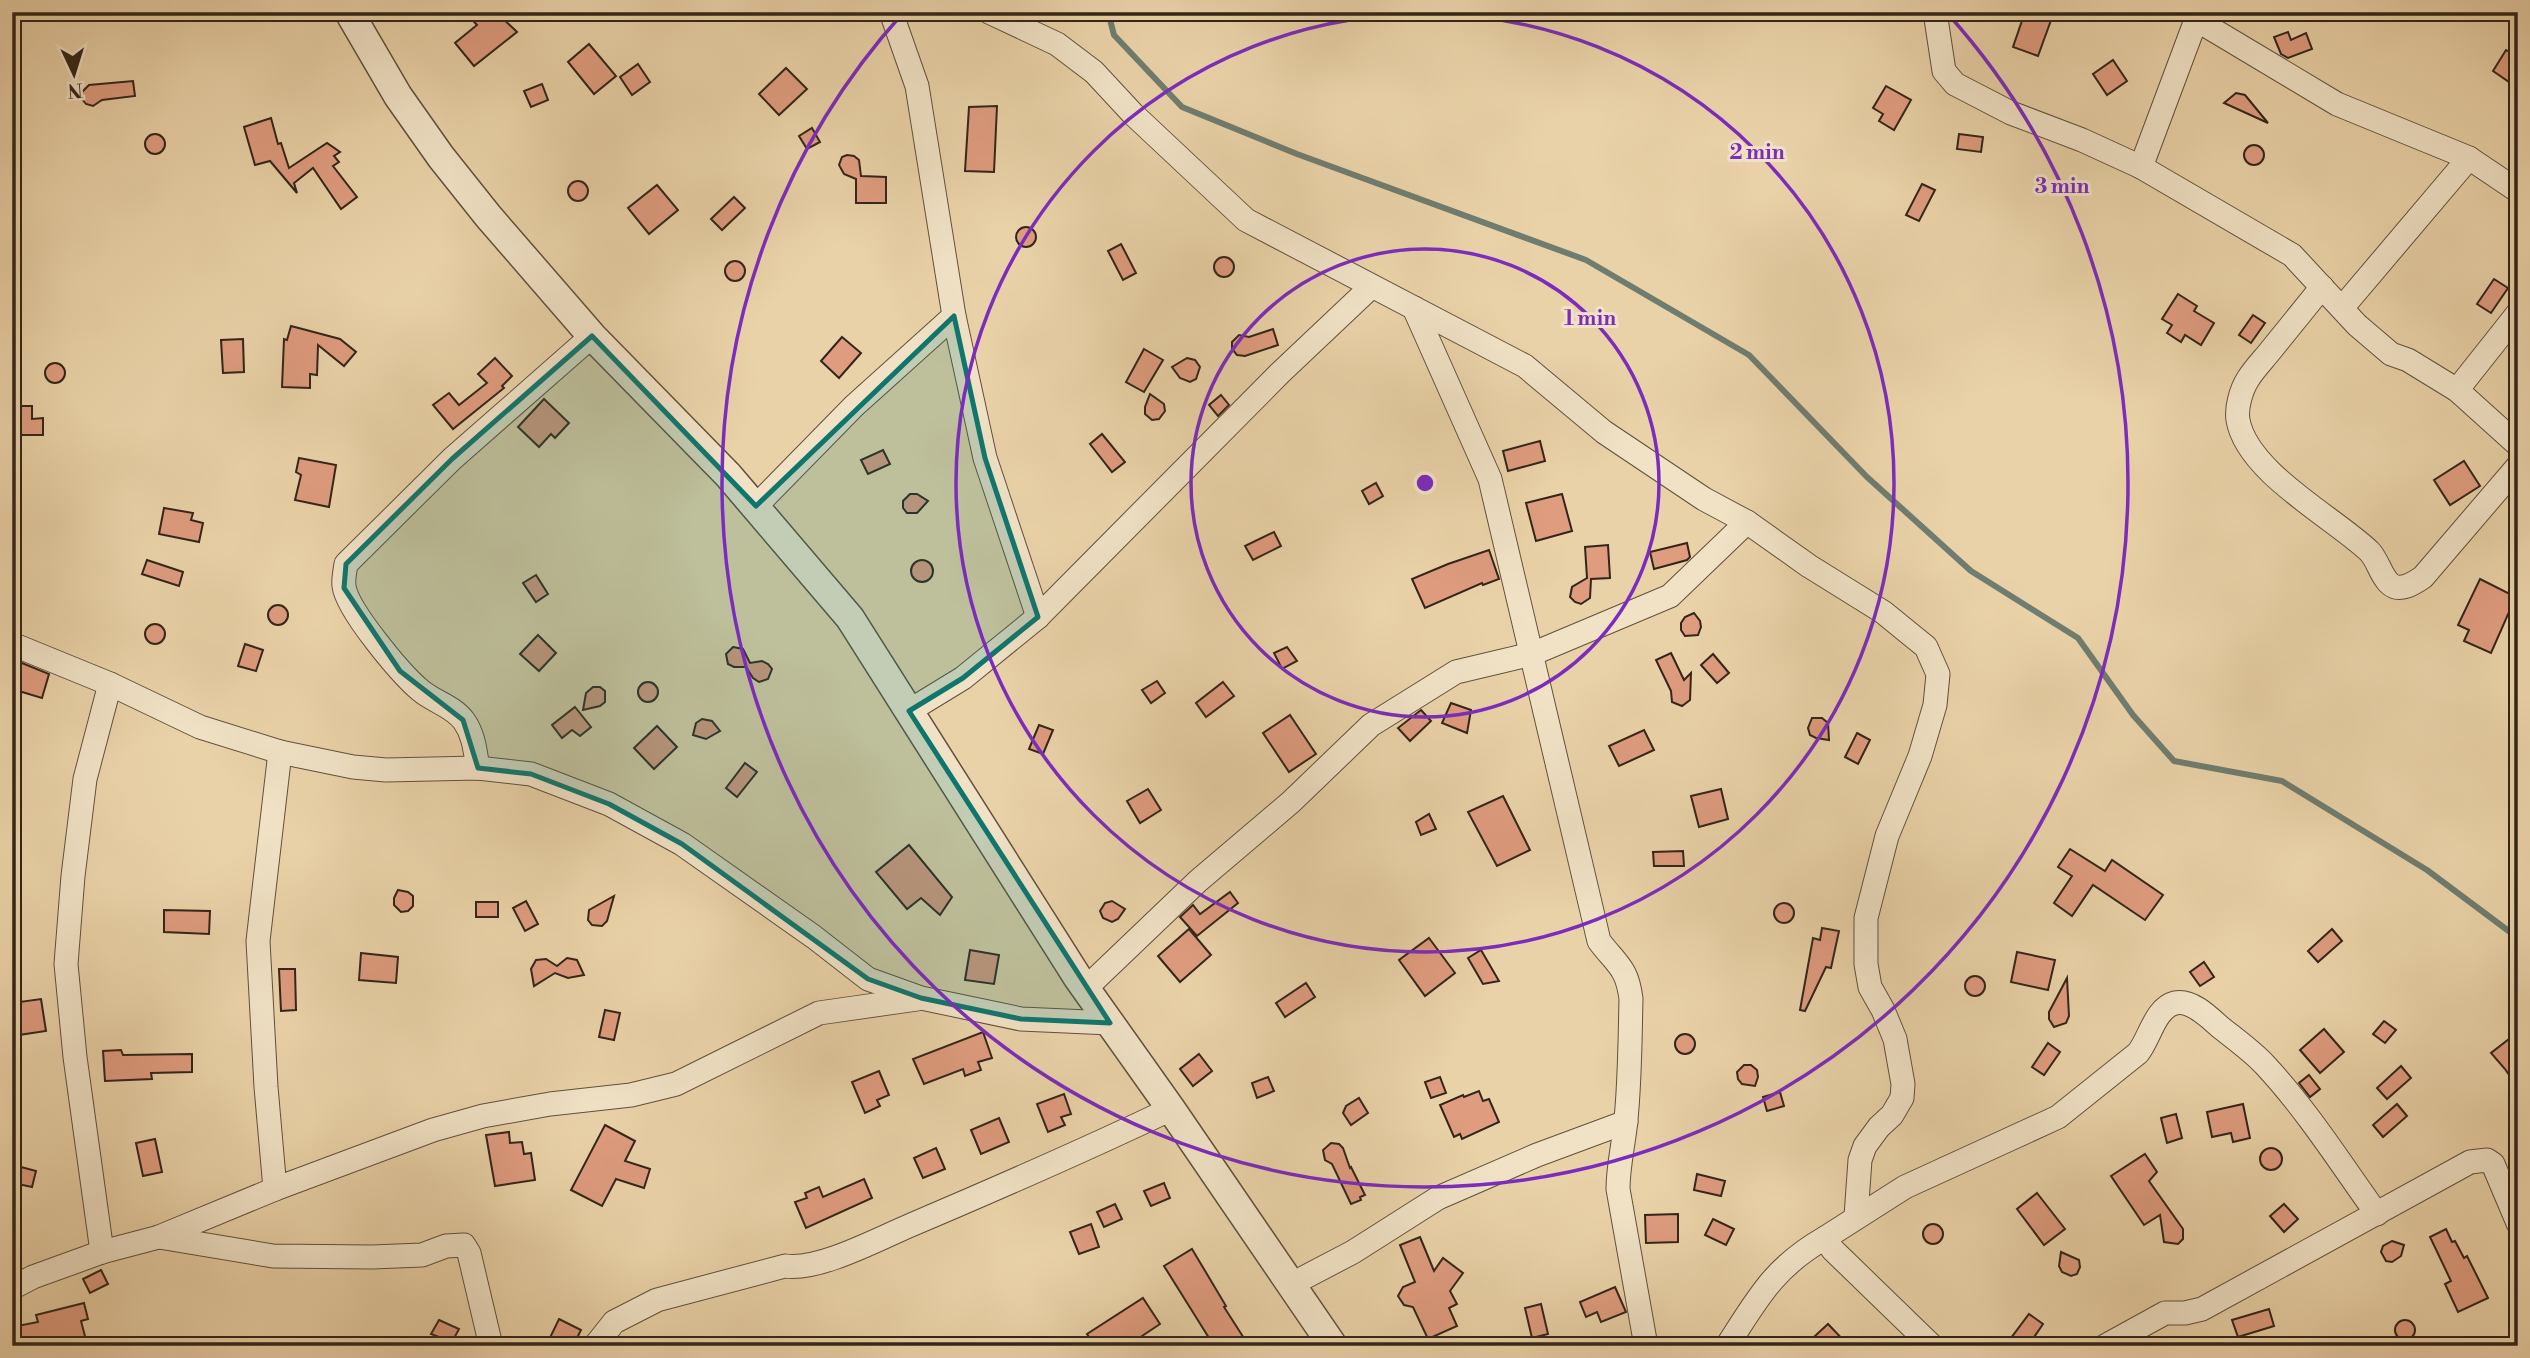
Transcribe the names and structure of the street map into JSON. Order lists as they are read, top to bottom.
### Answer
{
  "north": "bottom",
  "rings": ["2 min", "3 min", "1 min"]
}
